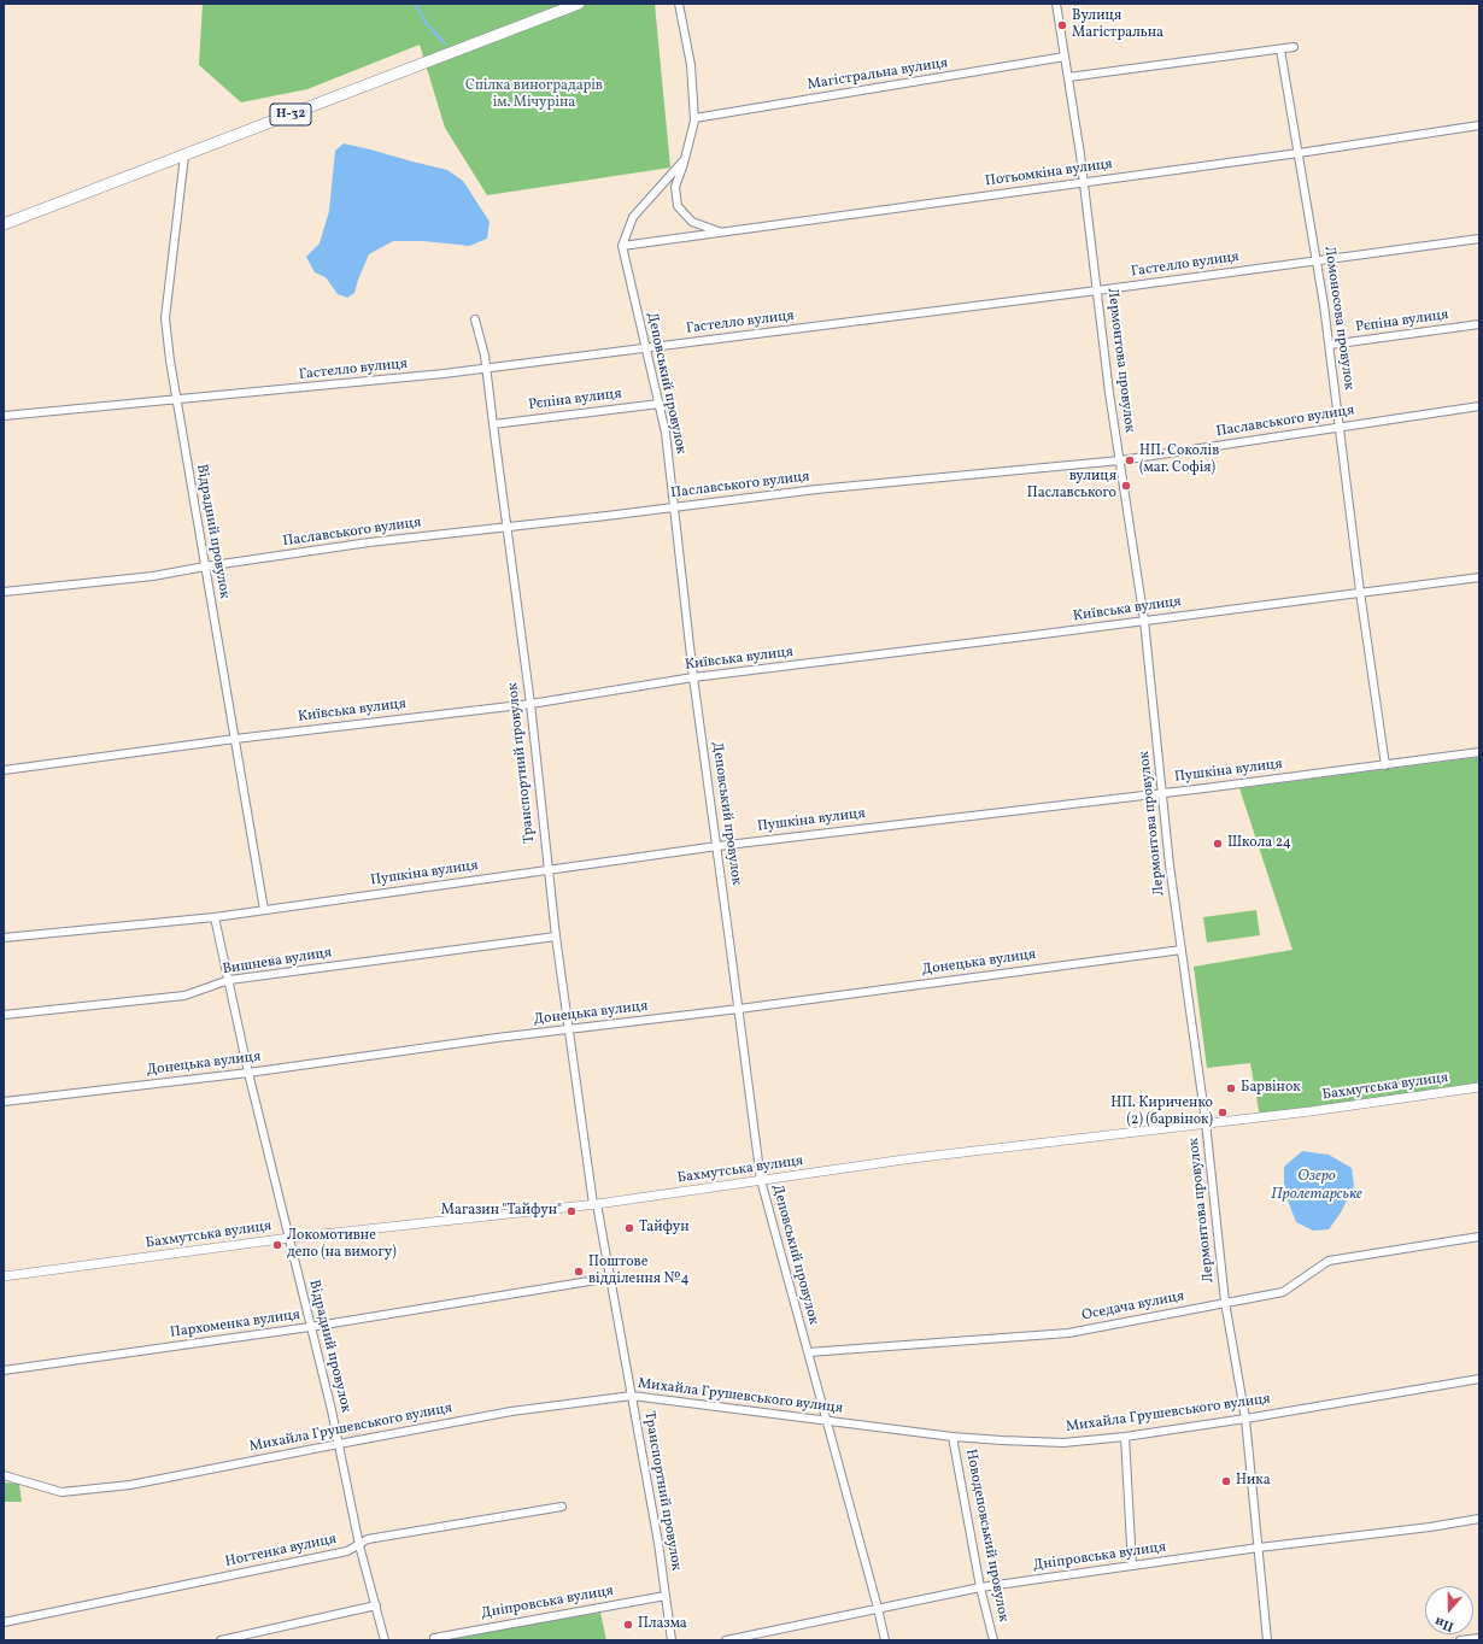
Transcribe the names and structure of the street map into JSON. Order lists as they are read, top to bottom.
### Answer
{
  "streets": {
    "main road": ["Н-32"],
    "street": [
      "Магістральна вулиця",
      "Потьомкіна вулиця",
      "Гастелло вулиця",
      "Ломоносова провулок",
      "Рєпіна вулиця",
      "Лермонтова провулок",
      "Деповський провулок",
      "Паславського вулиця",
      "Відрадний провулок",
      "Київська вулиця",
      "Транспортний провулок",
      "Пушкіна вулиця",
      "Вишнева вулиця",
      "Донецька вулиця",
      "Бахмутська вулиця",
      "Оседача вулиця",
      "Пархоменка вулиця",
      "Михайла Грушевського вулиця",
      "Новодеповський провулок",
      "Ногтенка вулиця",
      "Дніпровська вулиця"
    ]
  },
  "crossings": [
    ["Магістральна вулиця", "Лермонтова провулок"],
    ["Н-32", "Відрадний провулок"],
    ["Потьомкіна вулиця", "Ломоносова провулок"],
    ["Потьомкіна вулиця", "Лермонтова провулок"],
    ["Потьомкіна вулиця", "Деповський провулок"],
    ["Гастелло вулиця", "Ломоносова провулок"],
    ["Гастелло вулиця", "Лермонтова провулок"],
    ["Гастелло вулиця", "Деповський провулок"],
    ["Гастелло вулиця", "Відрадний провулок"],
    ["Гастелло вулиця", "Транспортний провулок"],
    ["Ломоносова провулок", "Рєпіна вулиця"],
    ["Ломоносова провулок", "Паславського вулиця"],
    ["Ломоносова провулок", "Київська вулиця"],
    ["Ломоносова провулок", "Пушкіна вулиця"],
    ["Рєпіна вулиця", "Деповський провулок"],
    ["Рєпіна вулиця", "Транспортний провулок"],
    ["Лермонтова провулок", "Паславського вулиця"],
    ["Лермонтова провулок", "Київська вулиця"],
    ["Лермонтова провулок", "Пушкіна вулиця"],
    ["Лермонтова провулок", "Донецька вулиця"],
    ["Лермонтова провулок", "Бахмутська вулиця"],
    ["Лермонтова провулок", "Оседача вулиця"],
    ["Лермонтова провулок", "Михайла Грушевського вулиця"],
    ["Лермонтова провулок", "Дніпровська вулиця"],
    ["Деповський провулок", "Паславського вулиця"],
    ["Деповський провулок", "Київська вулиця"],
    ["Деповський провулок", "Пушкіна вулиця"],
    ["Деповський провулок", "Донецька вулиця"],
    ["Деповський провулок", "Бахмутська вулиця"],
    ["Деповський провулок", "Оседача вулиця"],
    ["Деповський провулок", "Михайла Грушевського вулиця"],
    ["Деповський провулок", "Дніпровська вулиця"],
    ["Паславського вулиця", "Відрадний провулок"],
    ["Паславського вулиця", "Транспортний провулок"],
    ["Відрадний провулок", "Київська вулиця"],
    ["Відрадний провулок", "Пушкіна вулиця"],
    ["Відрадний провулок", "Вишнева вулиця"],
    ["Відрадний провулок", "Донецька вулиця"],
    ["Відрадний провулок", "Бахмутська вулиця"],
    ["Відрадний провулок", "Пархоменка вулиця"],
    ["Відрадний провулок", "Михайла Грушевського вулиця"],
    ["Відрадний провулок", "Ногтенка вулиця"],
    ["Київська вулиця", "Транспортний провулок"],
    ["Транспортний провулок", "Пушкіна вулиця"],
    ["Транспортний провулок", "Вишнева вулиця"],
    ["Транспортний провулок", "Донецька вулиця"],
    ["Транспортний провулок", "Бахмутська вулиця"],
    ["Транспортний провулок", "Пархоменка вулиця"],
    ["Транспортний провулок", "Михайла Грушевського вулиця"],
    ["Транспортний провулок", "Дніпровська вулиця"],
    ["Михайла Грушевського вулиця", "Новодеповський провулок"],
    ["Новодеповський провулок", "Дніпровська вулиця"]
  ],
  "water": ["Озеро Пролетарське"],
  "parks": ["Спілка виноградарів ім. Мічуріна"],
  "places": [
    "Вулиця Магістральна",
    "НП. Соколів (маг. Софія)",
    "вулиця Паславського",
    "Школа 24",
    "Барвінок",
    "НП. Кириченко (2) (барвінок)",
    "Магазин \"Тайфун\"",
    "Тайфун",
    "Локомотивне депо (на вимогу)",
    "Поштове відділення №4",
    "Ника",
    "Плазма"
  ],
  "north": "bottom"
}
